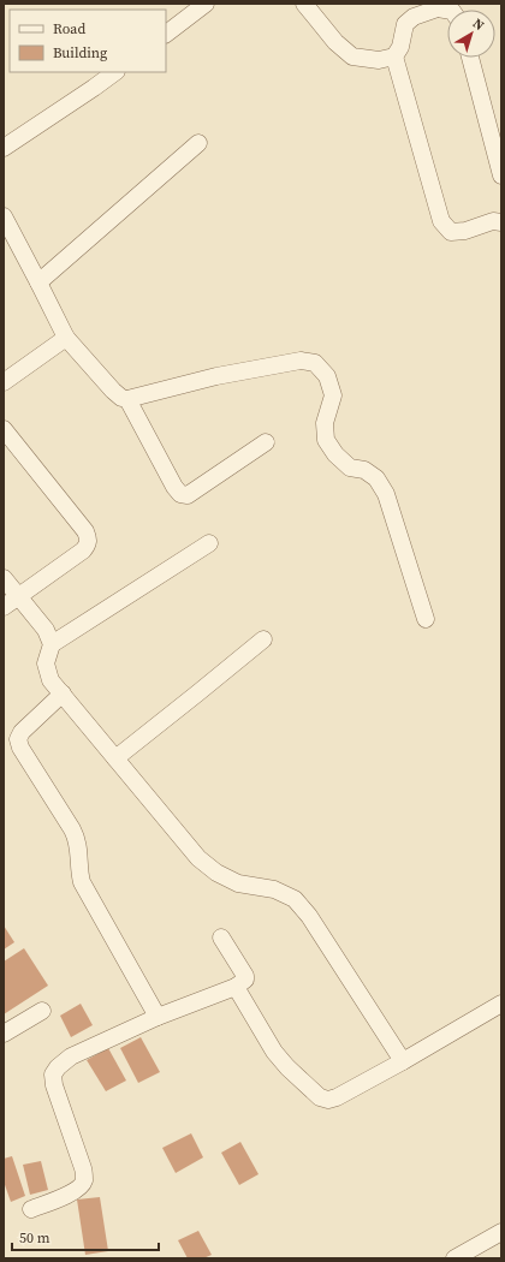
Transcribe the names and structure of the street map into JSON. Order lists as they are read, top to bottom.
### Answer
{
  "legend": ["Road", "Building"],
  "scale_bar": "50 m",
  "north": "top right"
}
